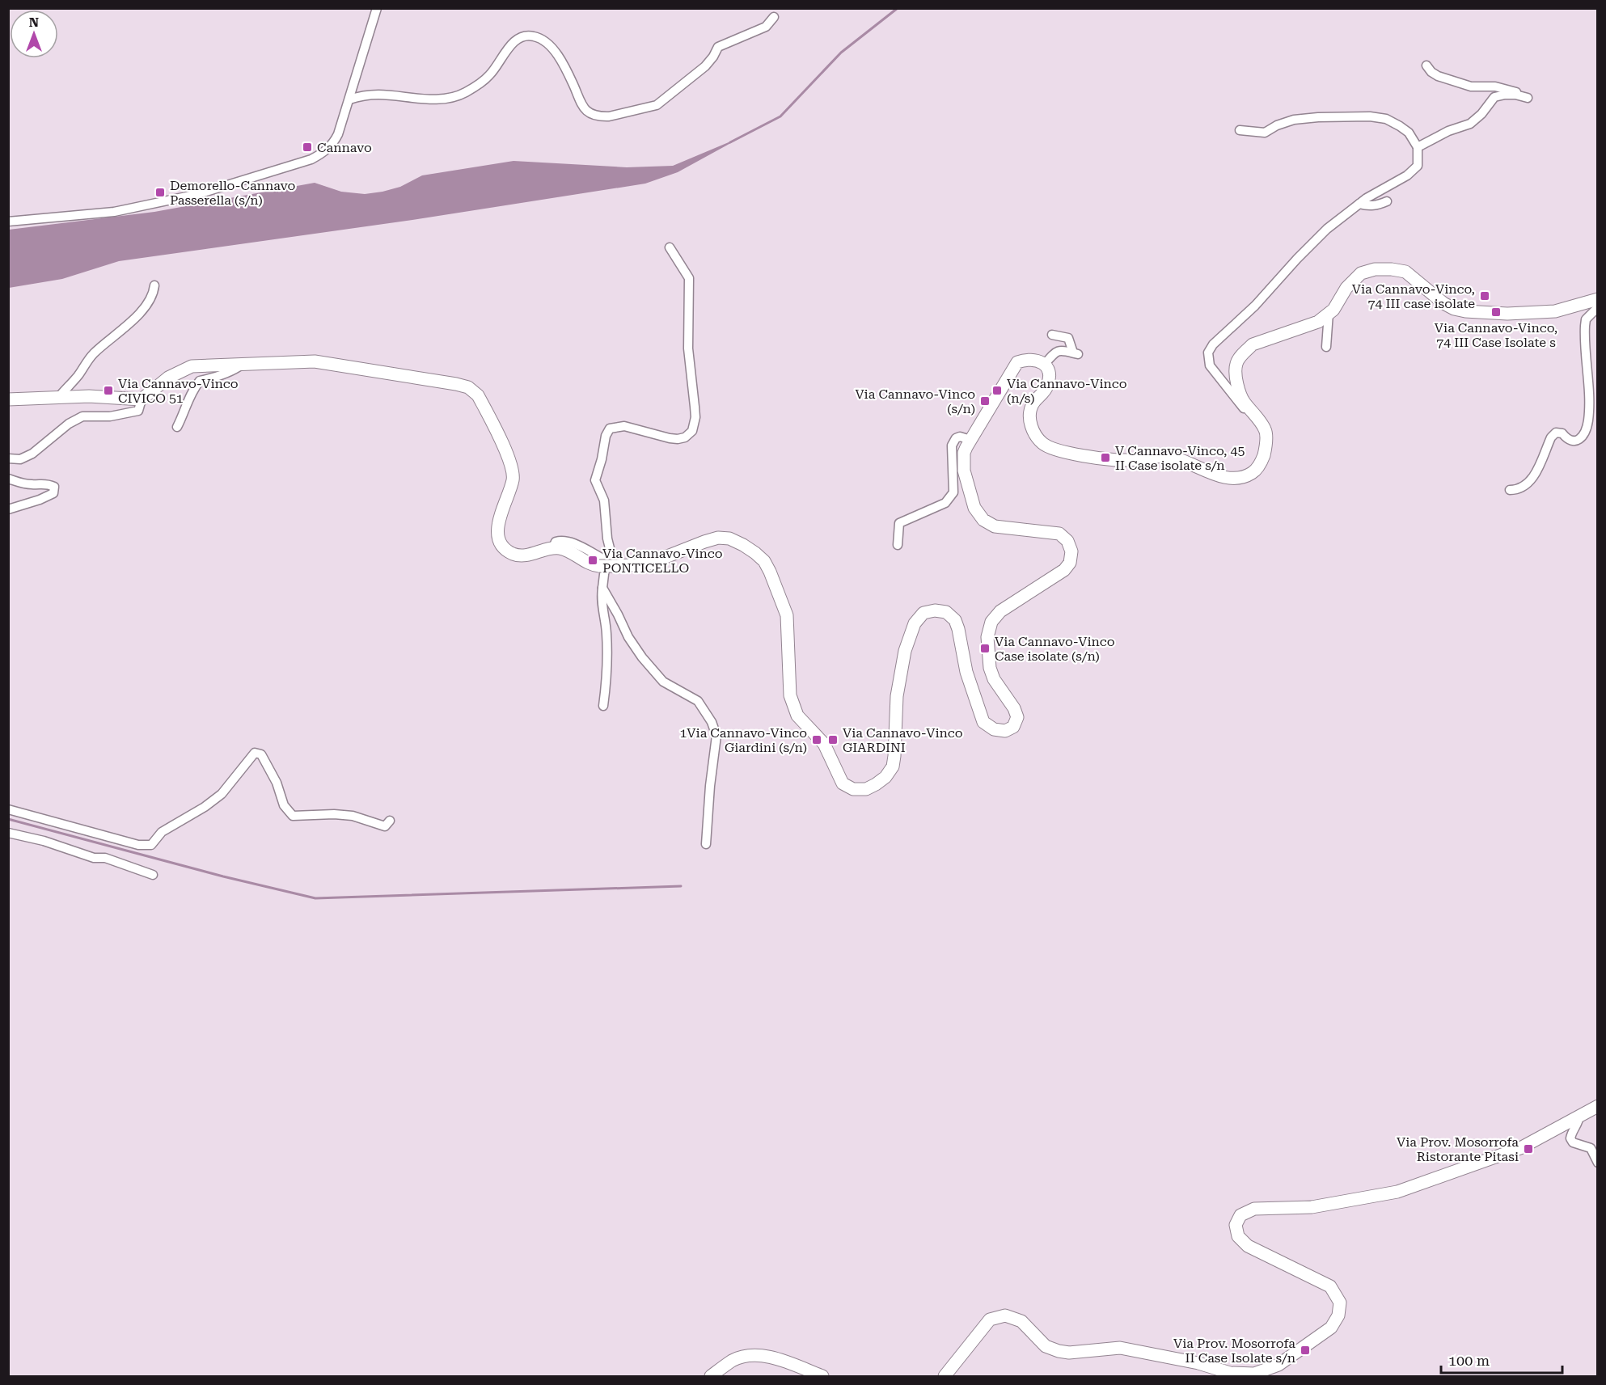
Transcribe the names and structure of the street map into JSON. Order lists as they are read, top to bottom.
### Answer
{
  "places": {
    "transit": [
      "Cannavo",
      "Demorello-Cannavo Passerella (s/n)",
      "Via Cannavo-Vinco, 74 III case isolate",
      "Via Cannavo-Vinco, 74 III Case Isolate s",
      "Via Cannavo-Vinco CIVICO 51",
      "Via Cannavo-Vinco (n/s)",
      "Via Cannavo-Vinco (s/n)",
      "V Cannavo-Vinco, 45 II Case isolate s/n",
      "Via Cannavo-Vinco PONTICELLO",
      "Via Cannavo-Vinco Case isolate (s/n)",
      "1Via Cannavo-Vinco Giardini (s/n)",
      "Via Cannavo-Vinco GIARDINI",
      "Via Prov. Mosorrofa Ristorante Pitasi",
      "Via Prov. Mosorrofa II Case Isolate s/n"
    ]
  },
  "scale_bar": "100 m",
  "north": "top"
}
